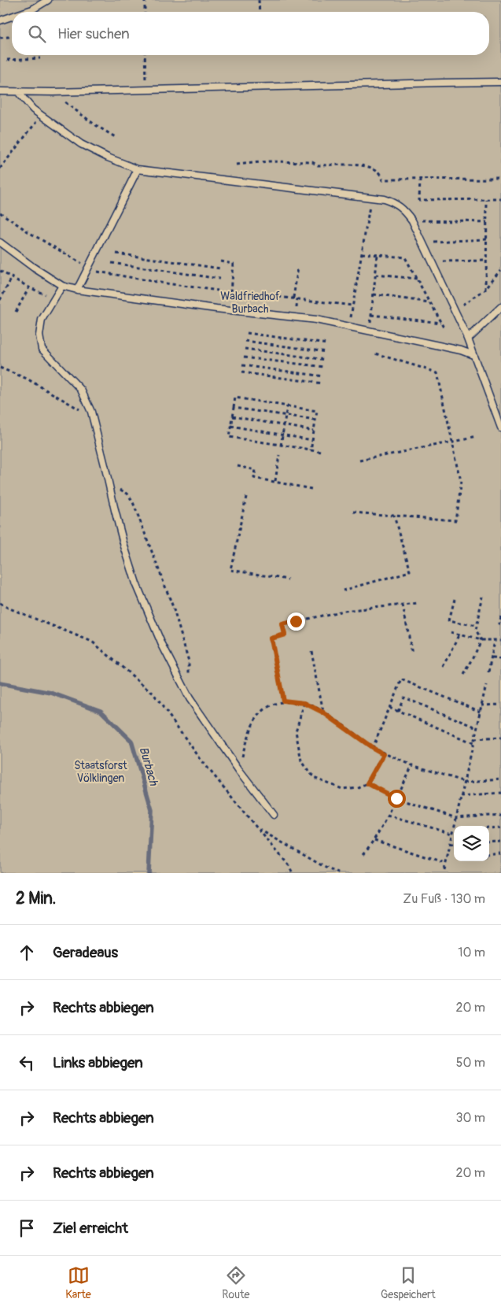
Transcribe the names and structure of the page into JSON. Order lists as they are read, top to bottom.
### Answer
{
  "water": ["Burbach"],
  "parks": ["Waldfriedhof Burbach", "Staatsforst Völklingen"],
  "page": {
    "search": "Hier suchen",
    "heading": ["2 Min.", "Zu Fuß · 130 m"],
    "list": [
      ["Geradeaus", "10 m"],
      ["Rechts abbiegen", "20 m"],
      ["Links abbiegen", "50 m"],
      ["Rechts abbiegen", "30 m"],
      ["Rechts abbiegen", "20 m"],
      "Ziel erreicht"
    ],
    "nav": ["Karte", "Route", "Gespeichert"]
  }
}
